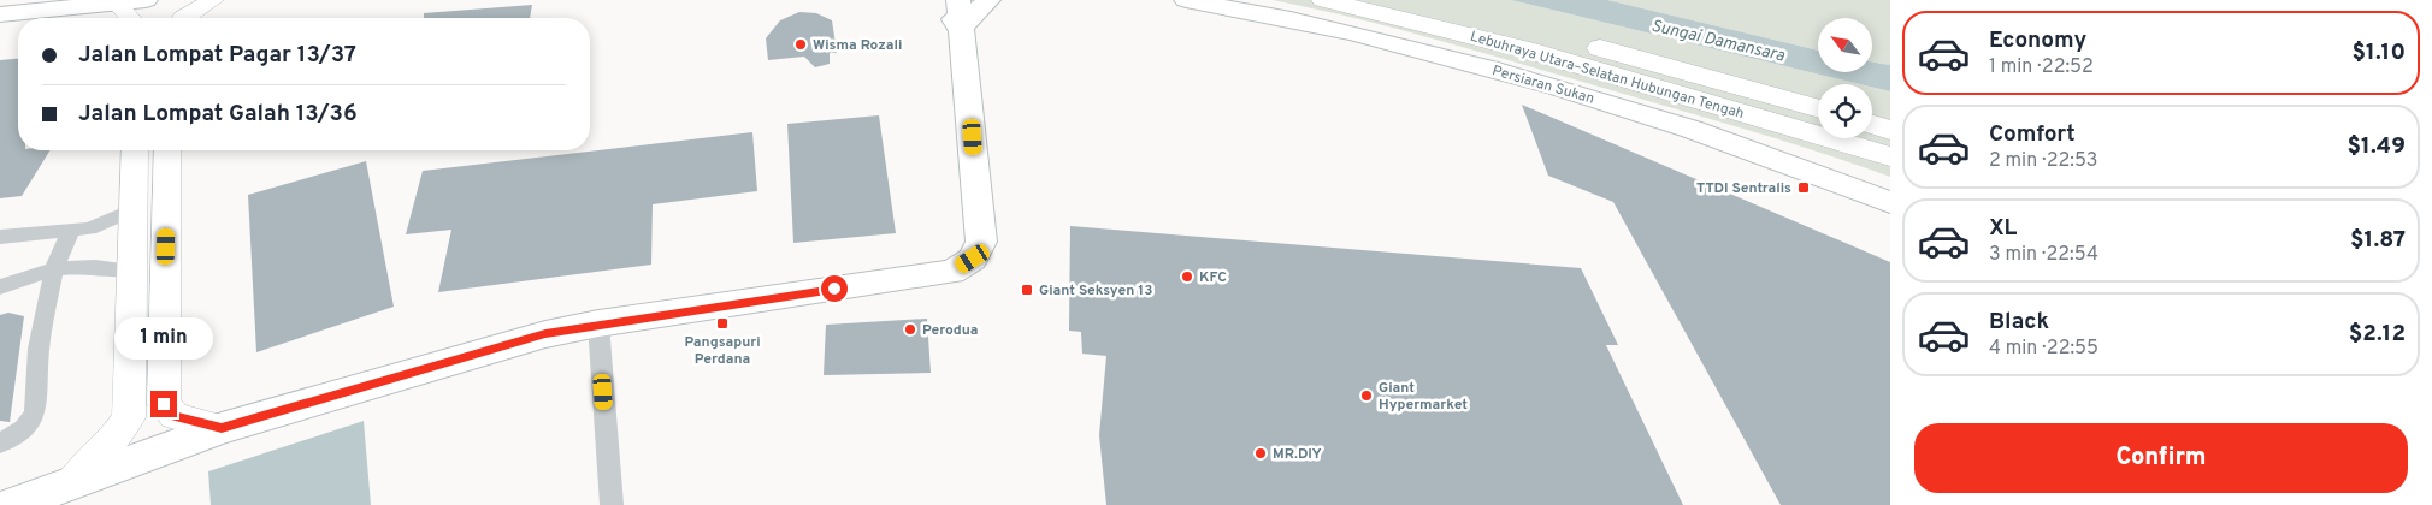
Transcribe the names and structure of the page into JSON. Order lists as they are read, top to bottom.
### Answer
{
  "streets": {
    "highway": ["Lebuhraya Utara–Selatan Hubungan Tengah"],
    "main road": ["Persiaran Sukan"]
  },
  "water": ["Sungai Damansara"],
  "places": {
    "other": [
      "Wisma Rozali",
      "KFC",
      "Perodua",
      "Giant Hypermarket",
      "MR.DIY"
    ],
    "transit": ["TTDI Sentralis", "Giant Seksyen 13", "Pangsapuri Perdana"]
  },
  "north": "top left",
  "page": {
    "list": [
      {
        "name": "Economy",
        "note": "1 min · 22:52",
        "value": "$1.10"
      },
      {
        "name": "Comfort",
        "note": "2 min · 22:53",
        "value": "$1.49"
      },
      {
        "name": "XL",
        "note": "3 min · 22:54",
        "value": "$1.87"
      },
      {
        "name": "Black",
        "note": "4 min · 22:55",
        "value": "$2.12"
      }
    ],
    "banner": ["Jalan Lompat Pagar 13/37", "Jalan Lompat Galah 13/36"],
    "bubble": "1 min",
    "buttons": "Confirm"
  }
}
